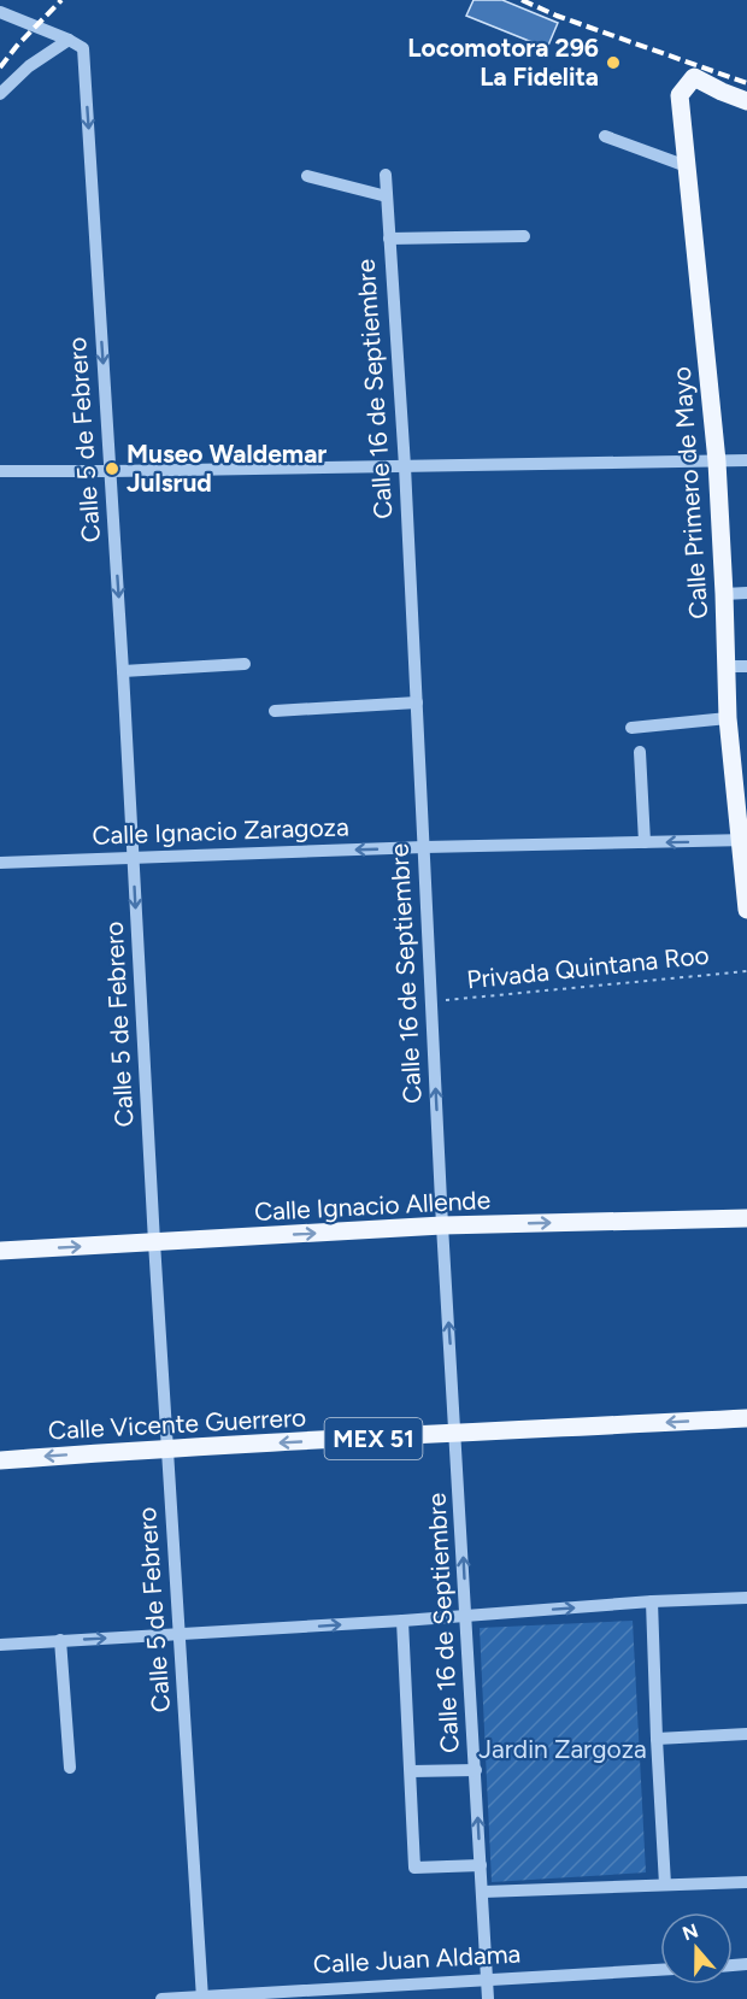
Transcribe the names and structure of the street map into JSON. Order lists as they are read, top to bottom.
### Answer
{
  "streets": {
    "main road": [
      "Calle Primero de Mayo",
      "Calle Ignacio Allende",
      "Calle Vicente Guerrero",
      "MEX 51"
    ],
    "street": [
      "Calle 16 de Septiembre",
      "Calle 5 de Febrero",
      "Calle Ignacio Zaragoza",
      "Calle Juan Aldama"
    ],
    "path": ["Privada Quintana Roo"]
  },
  "crossings": [
    ["Calle 16 de Septiembre", "Calle Ignacio Zaragoza"],
    ["Calle 16 de Septiembre", "Privada Quintana Roo"],
    ["Calle 16 de Septiembre", "Calle Ignacio Allende"],
    ["Calle 16 de Septiembre", "Calle Vicente Guerrero"],
    ["Calle 16 de Septiembre", "Calle Juan Aldama"],
    ["Calle 5 de Febrero", "Calle Ignacio Zaragoza"],
    ["Calle 5 de Febrero", "Calle Ignacio Allende"],
    ["Calle 5 de Febrero", "Calle Vicente Guerrero"],
    ["Calle 5 de Febrero", "Calle Juan Aldama"],
    ["Calle Primero de Mayo", "Calle Ignacio Zaragoza"]
  ],
  "one_way": [
    "Calle 5 de Febrero",
    "Calle Ignacio Zaragoza",
    "Calle Ignacio Allende",
    "Calle Vicente Guerrero"
  ],
  "parks": ["Jardin Zargoza"],
  "places": ["Locomotora 296 La Fidelita", "Museo Waldemar Julsrud"],
  "north": "top"
}
